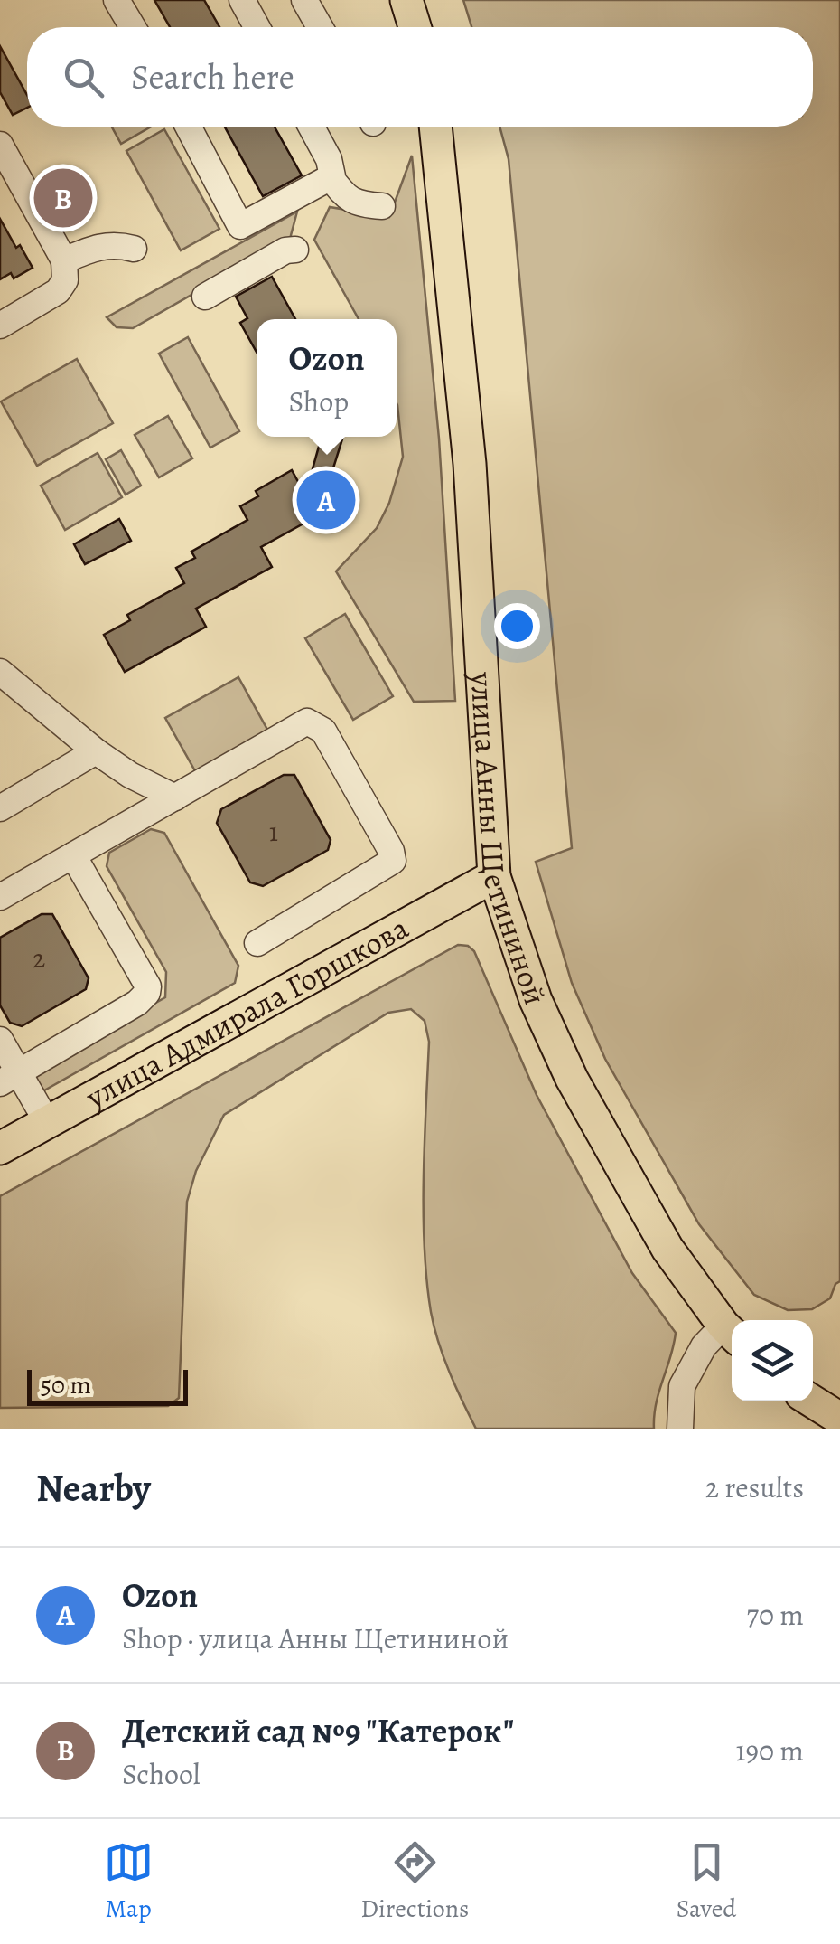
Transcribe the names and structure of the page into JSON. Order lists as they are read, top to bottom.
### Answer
{
  "streets": {
    "main road": ["улица Анны Щетининой", "улица Адмирала Горшкова"]
  },
  "crossings": [
    ["улица Анны Щетининой", "улица Адмирала Горшкова"]
  ],
  "house_numbers": ["1", "2"],
  "scale_bar": "50 m",
  "page": {
    "search": "Search here",
    "pins": ["B", "A"],
    "popup": ["Ozon", "Shop"],
    "scale": "50 m",
    "heading": ["Nearby", "2 results"],
    "list": [
      {
        "mark": "A",
        "name": "Ozon",
        "note": "Shop · улица Анны Щетининой",
        "value": "70 m"
      },
      {
        "mark": "B",
        "name": "Детский сад №9 \"Катерок\"",
        "note": "School",
        "value": "190 m"
      }
    ],
    "nav": ["Map", "Directions", "Saved"]
  }
}
